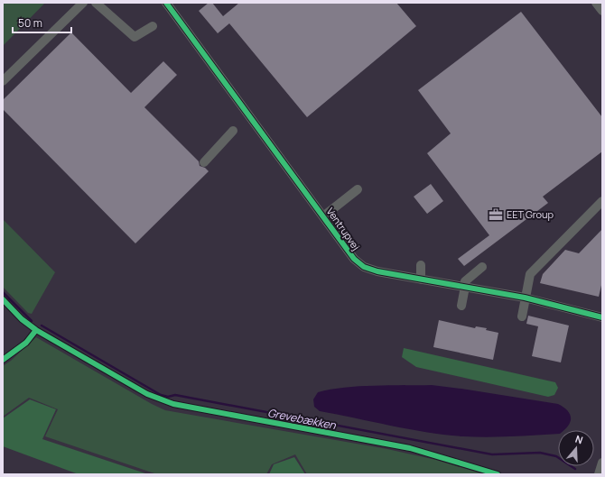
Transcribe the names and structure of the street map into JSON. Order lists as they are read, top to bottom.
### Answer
{
  "streets": {
    "street": ["Ventrupvej"]
  },
  "water": ["Grevebækken"],
  "places": {
    "office": ["EET Group"]
  },
  "scale_bar": "50 m",
  "north": "top"
}
